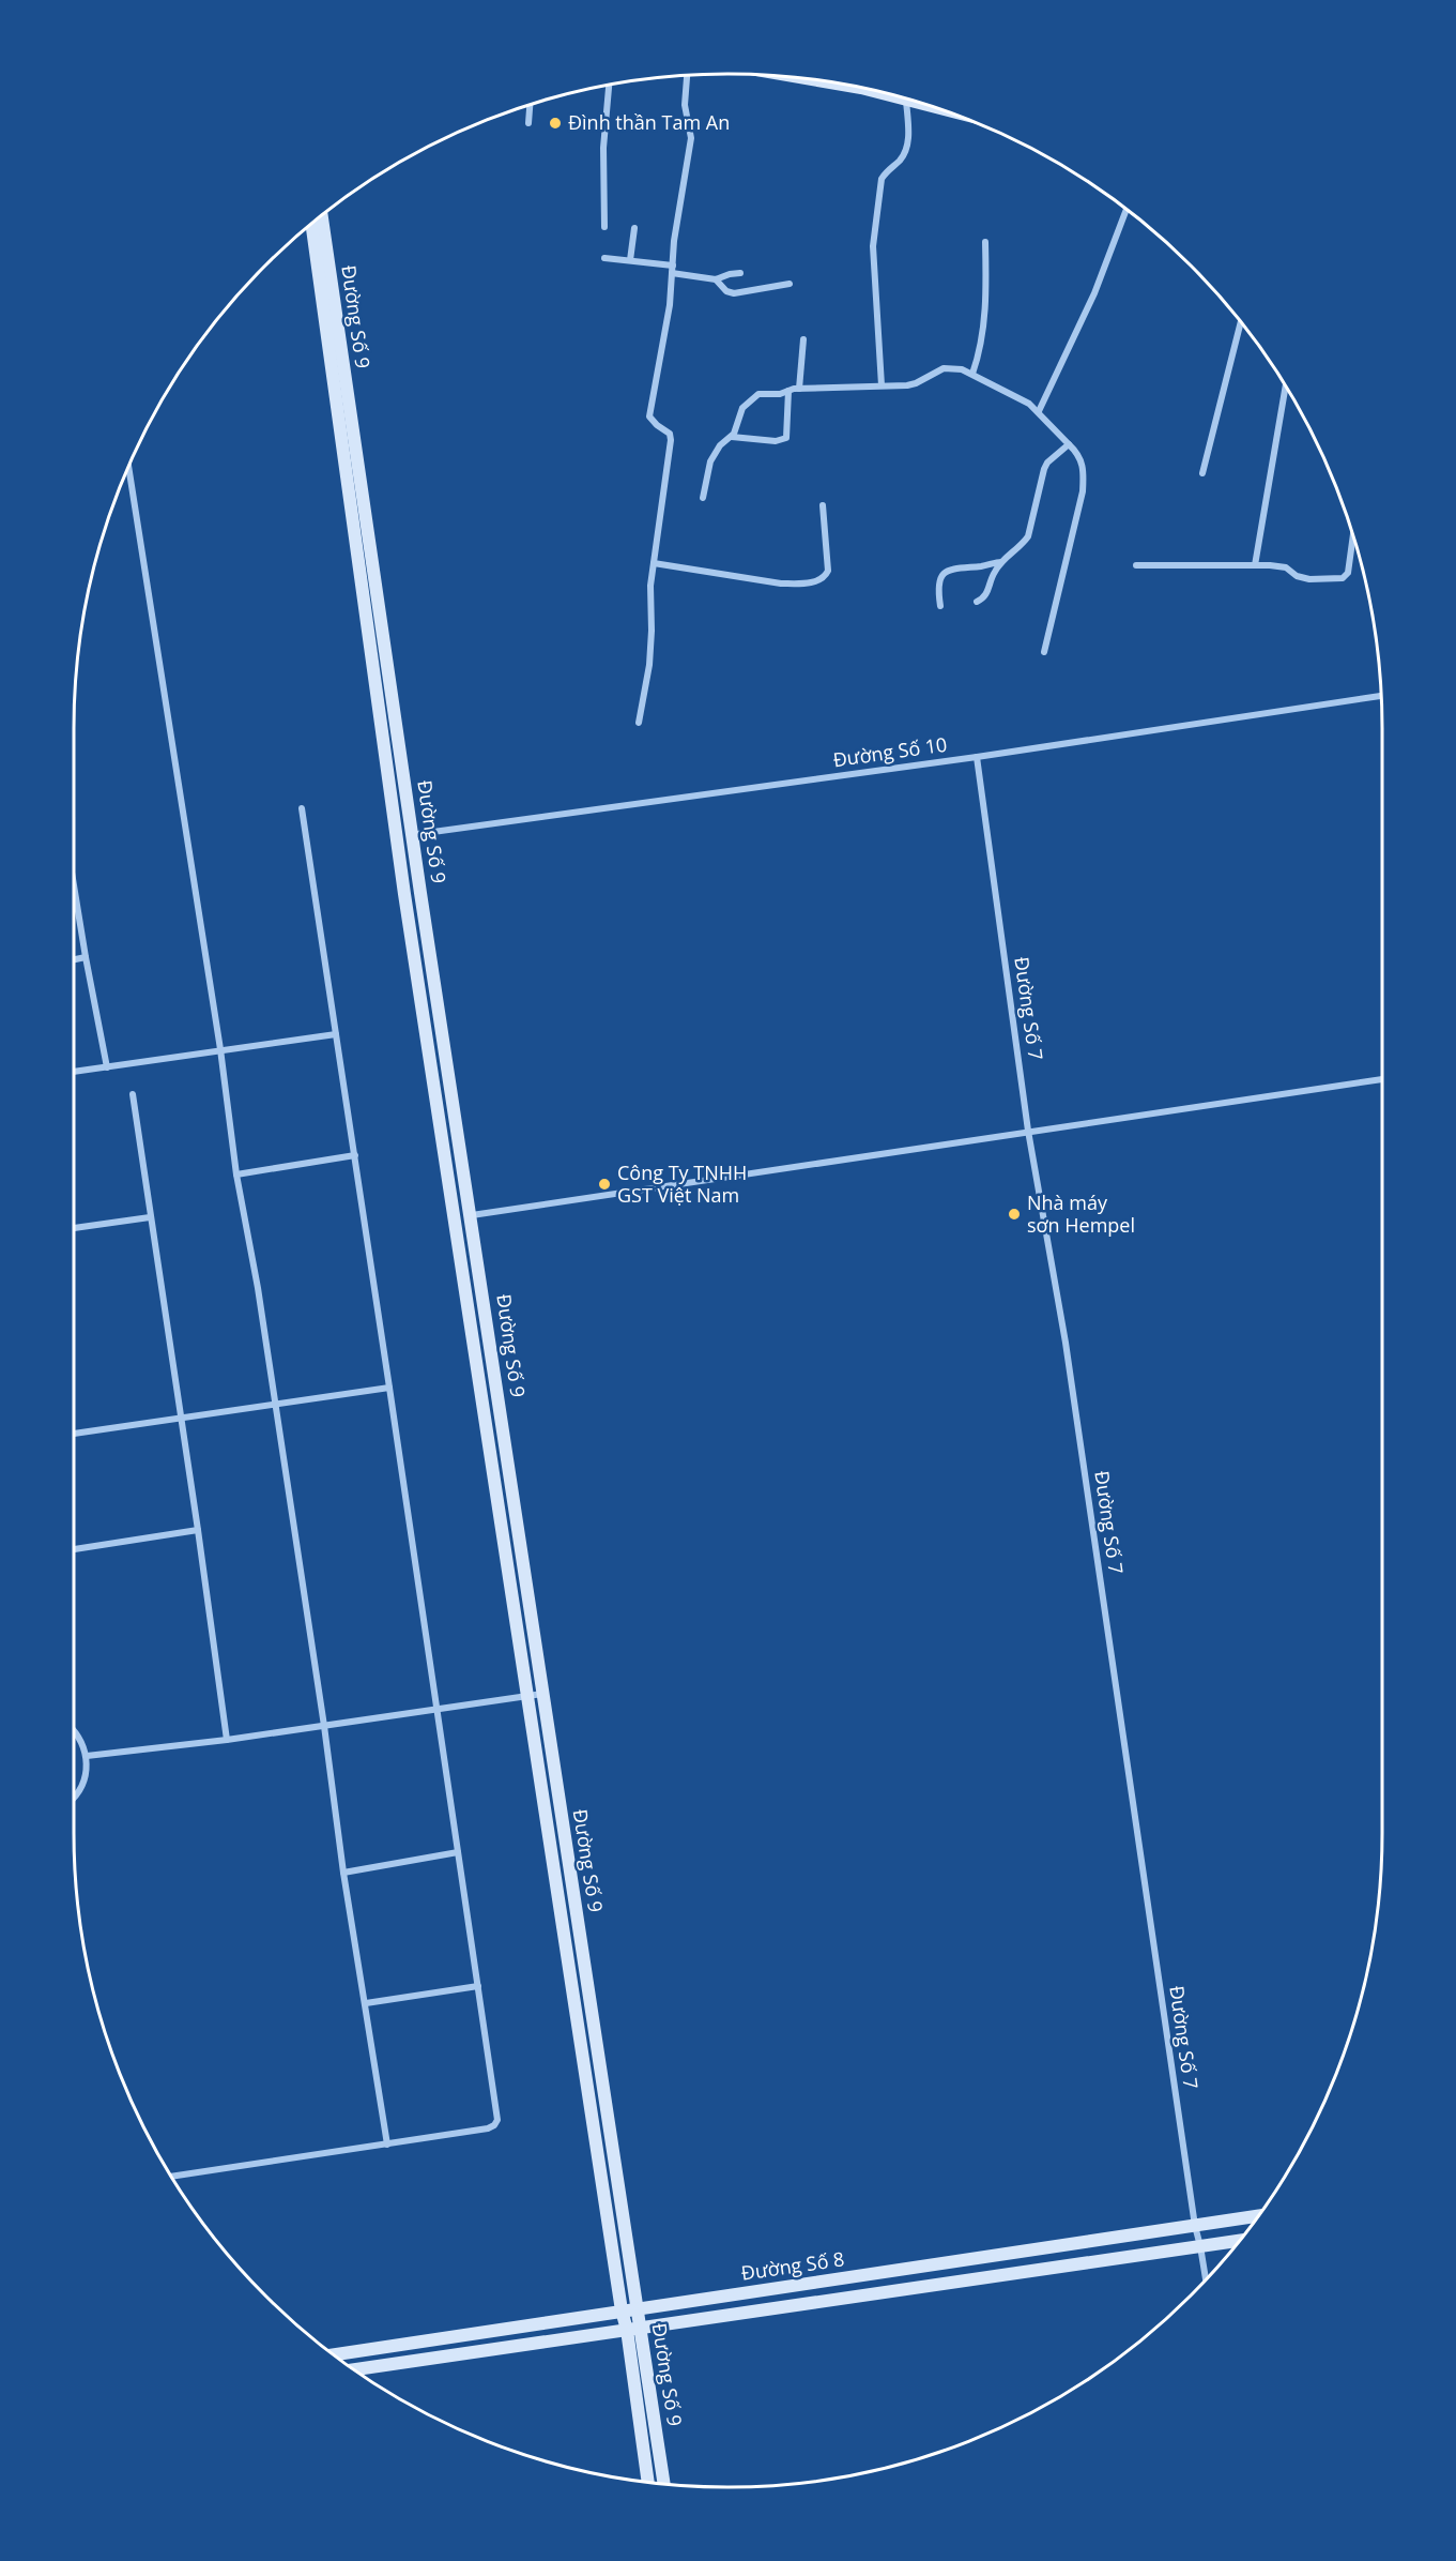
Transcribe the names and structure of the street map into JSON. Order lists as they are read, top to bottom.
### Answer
{
  "streets": {
    "street": [
      "Đường Số 9",
      "Đường Số 10",
      "Đường Số 7",
      "Đường Số 8"
    ]
  },
  "crossings": [
    ["Đường Số 9", "Đường Số 10"],
    ["Đường Số 9", "Đường Số 8"],
    ["Đường Số 10", "Đường Số 7"],
    ["Đường Số 7", "Đường Số 8"]
  ],
  "places": ["Đình thần Tam An", "Công Ty TNHH GST Việt Nam", "Nhà máy sơn Hempel"]
}
